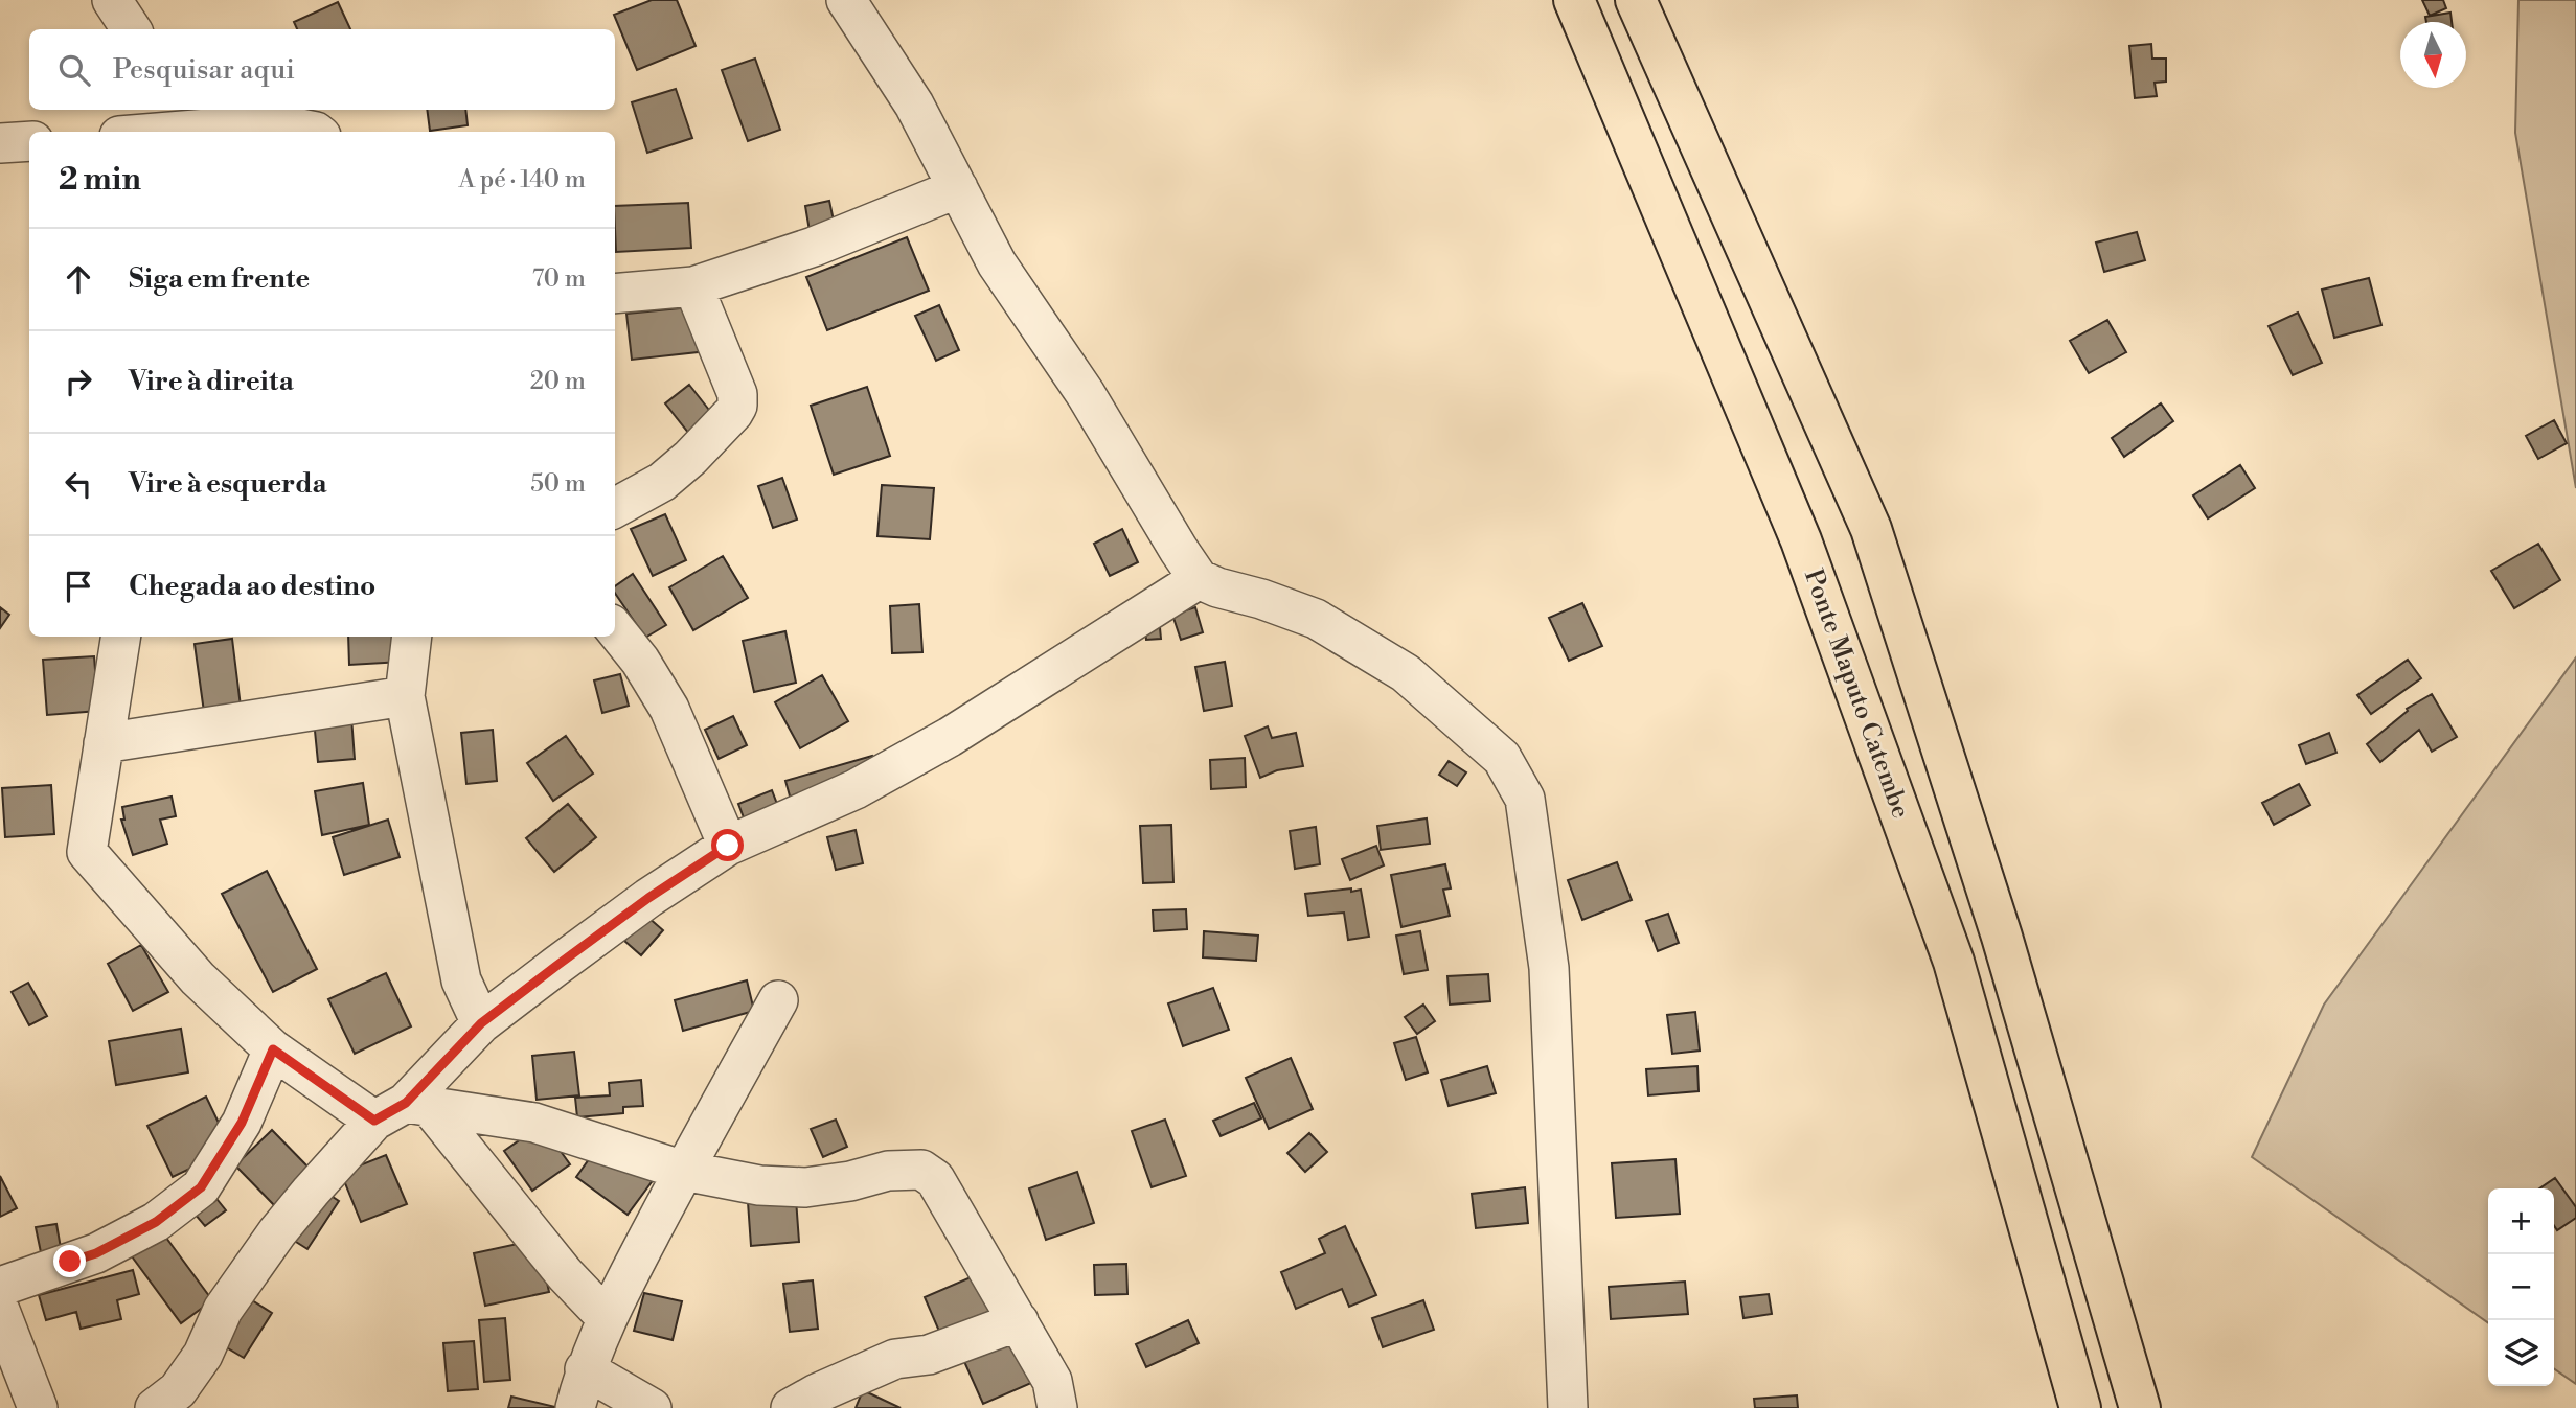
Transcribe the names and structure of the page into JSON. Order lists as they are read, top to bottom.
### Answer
{
  "streets": {
    "highway": ["Ponte Maputo Catembe"]
  },
  "north": "bottom",
  "page": {
    "search": "Pesquisar aqui",
    "heading": ["2 min", "A pé · 140 m"],
    "list": [
      ["Siga em frente", "70 m"],
      ["Vire à direita", "20 m"],
      ["Vire à esquerda", "50 m"],
      "Chegada ao destino"
    ],
    "map_buttons": ["+", "−"]
  }
}
